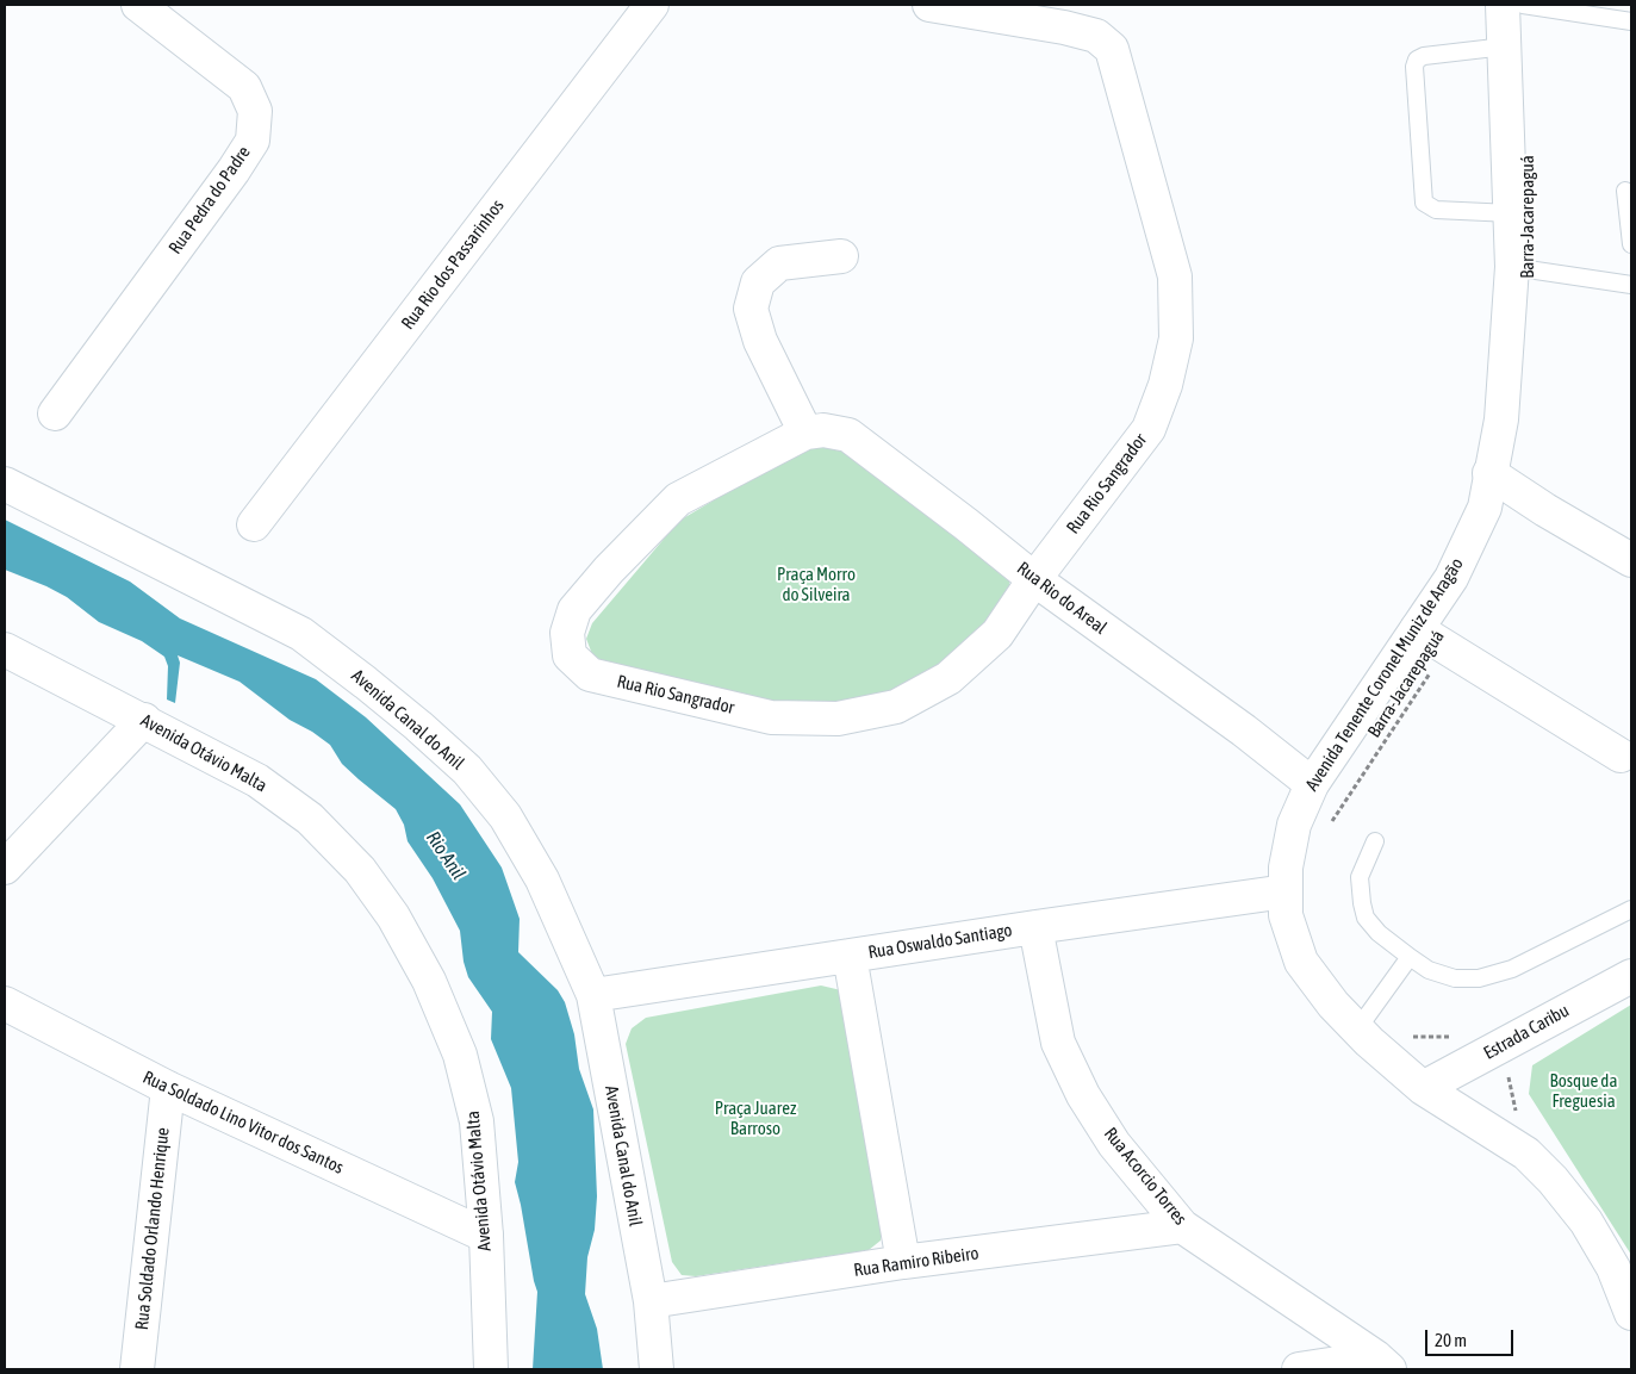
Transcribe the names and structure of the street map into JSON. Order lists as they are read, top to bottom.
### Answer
{
  "streets": {
    "street": [
      "Rua Pedra do Padre",
      "Rua Rio dos Passarinhos",
      "Rua Rio Sangrador",
      "Rua Rio do Areal",
      "Avenida Tenente Coronel Muniz de Aragão",
      "Avenida Canal do Anil",
      "Avenida Otávio Malta",
      "Rua Oswaldo Santiago",
      "Estrada Caribu",
      "Rua Soldado Lino Vitor dos Santos",
      "Rua Acorcio Torres",
      "Rua Soldado Orlando Henrique",
      "Rua Ramiro Ribeiro"
    ],
    "path": ["Barra-Jacarepaguá"]
  },
  "crossings": [
    ["Rua Rio Sangrador", "Rua Rio do Areal"],
    ["Rua Rio do Areal", "Avenida Tenente Coronel Muniz de Aragão"],
    ["Avenida Tenente Coronel Muniz de Aragão", "Rua Oswaldo Santiago"],
    ["Avenida Tenente Coronel Muniz de Aragão", "Estrada Caribu"],
    ["Avenida Canal do Anil", "Rua Oswaldo Santiago"],
    ["Avenida Canal do Anil", "Rua Ramiro Ribeiro"],
    ["Avenida Otávio Malta", "Rua Soldado Lino Vitor dos Santos"],
    ["Rua Oswaldo Santiago", "Rua Acorcio Torres"],
    ["Rua Soldado Lino Vitor dos Santos", "Rua Soldado Orlando Henrique"],
    ["Rua Acorcio Torres", "Rua Ramiro Ribeiro"]
  ],
  "water": ["Rio Anil"],
  "parks": ["Praça Morro do Silveira", "Bosque da Freguesia", "Praça Juarez Barroso"],
  "scale_bar": "20 m"
}
